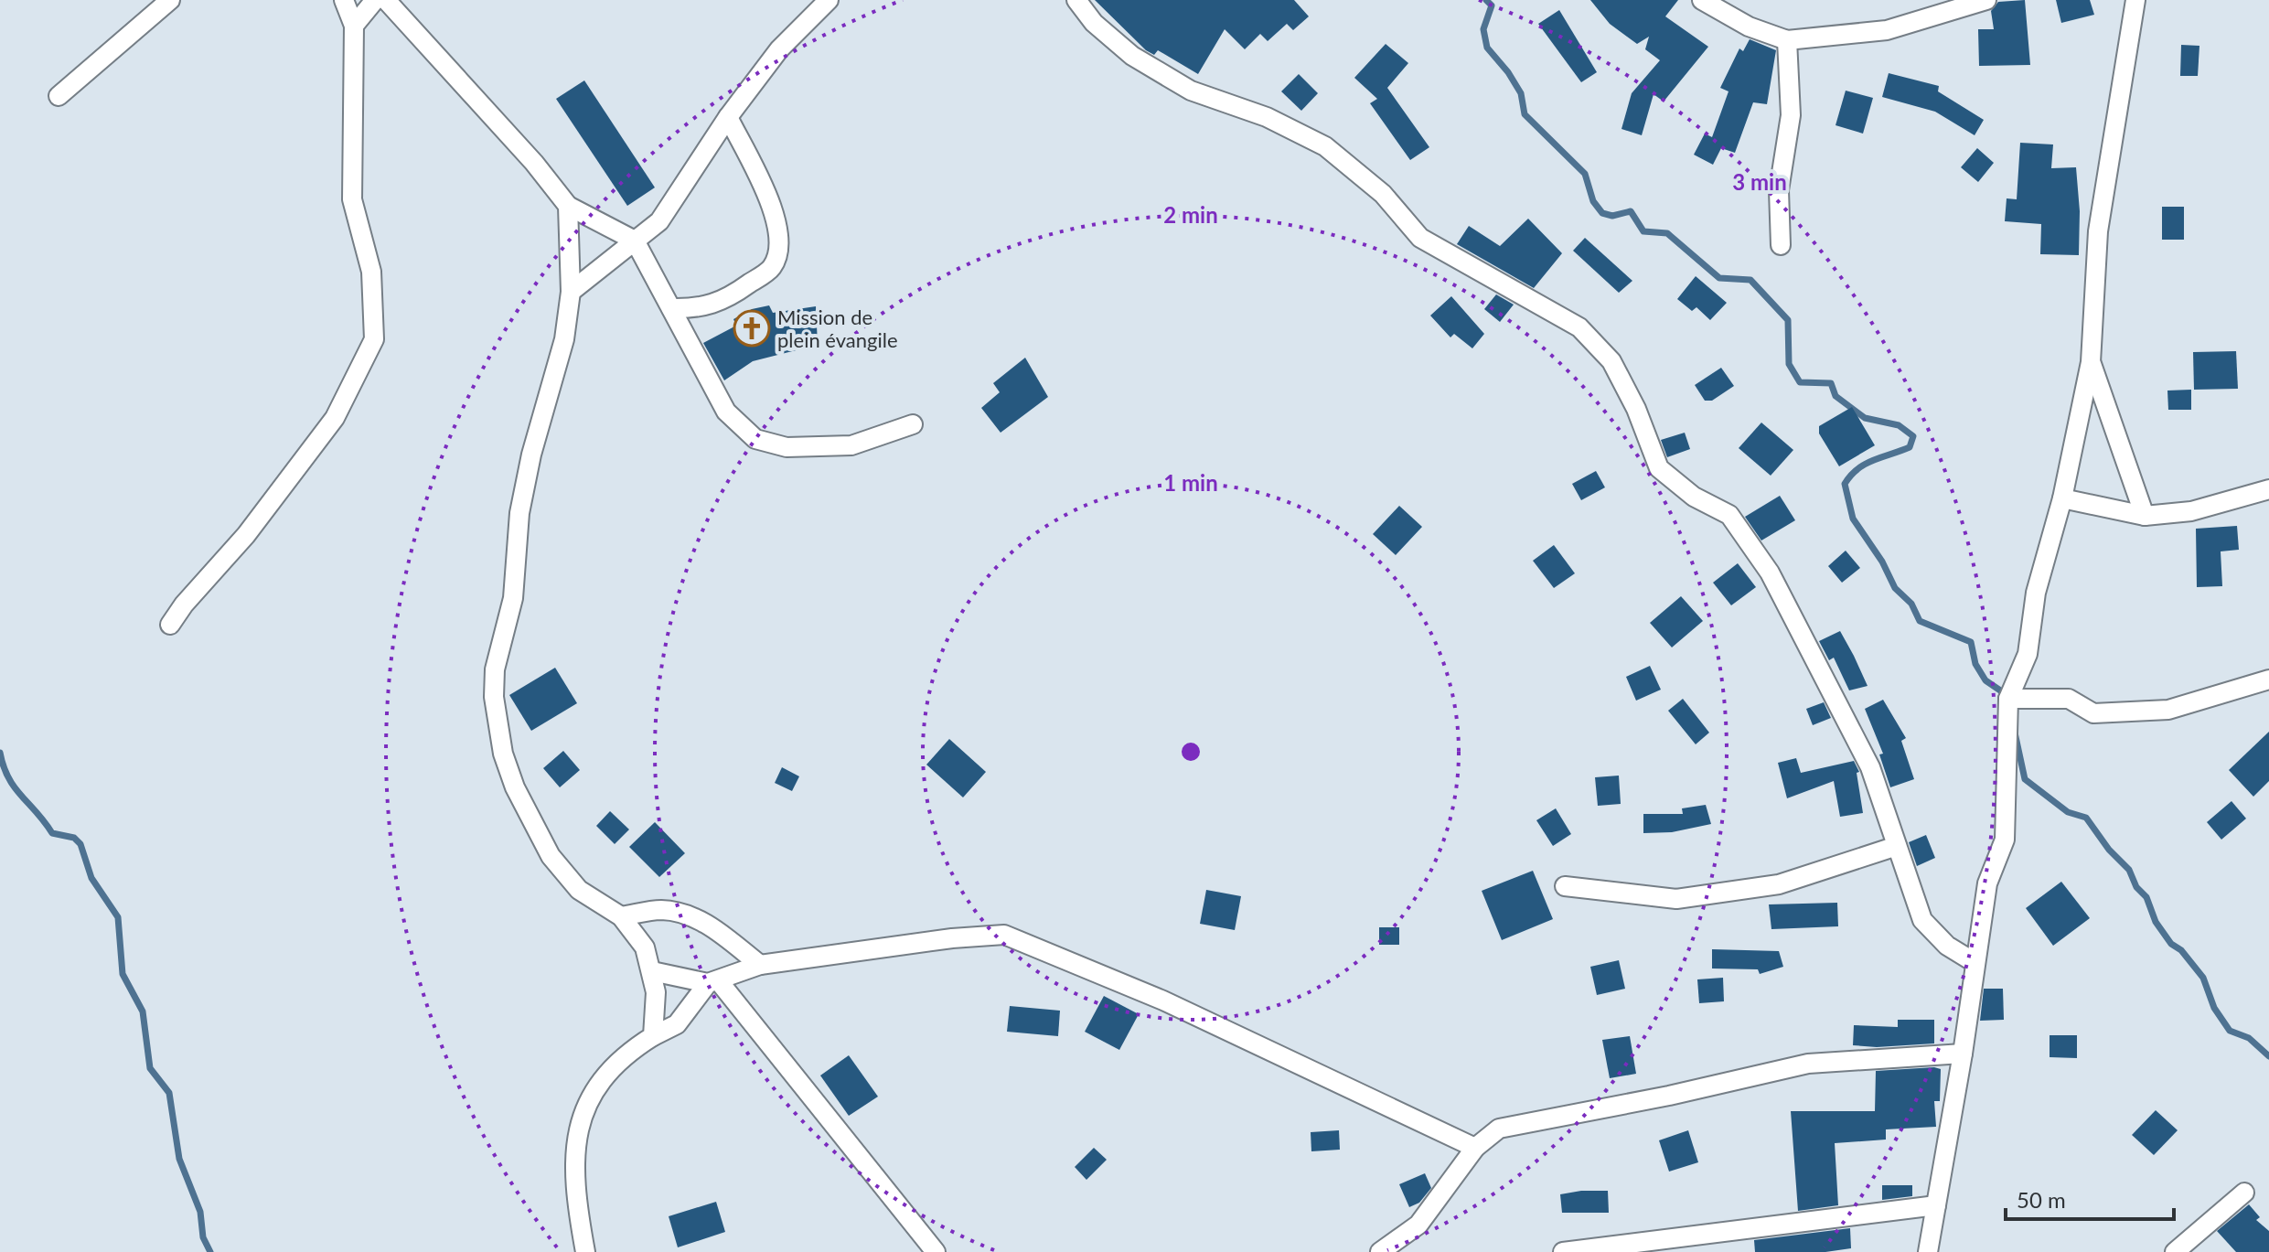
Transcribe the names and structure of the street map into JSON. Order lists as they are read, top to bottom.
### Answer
{
  "places": {
    "church": ["Mission de plein évangile"]
  },
  "scale_bar": "50 m",
  "rings": ["3 min", "2 min", "1 min"]
}
